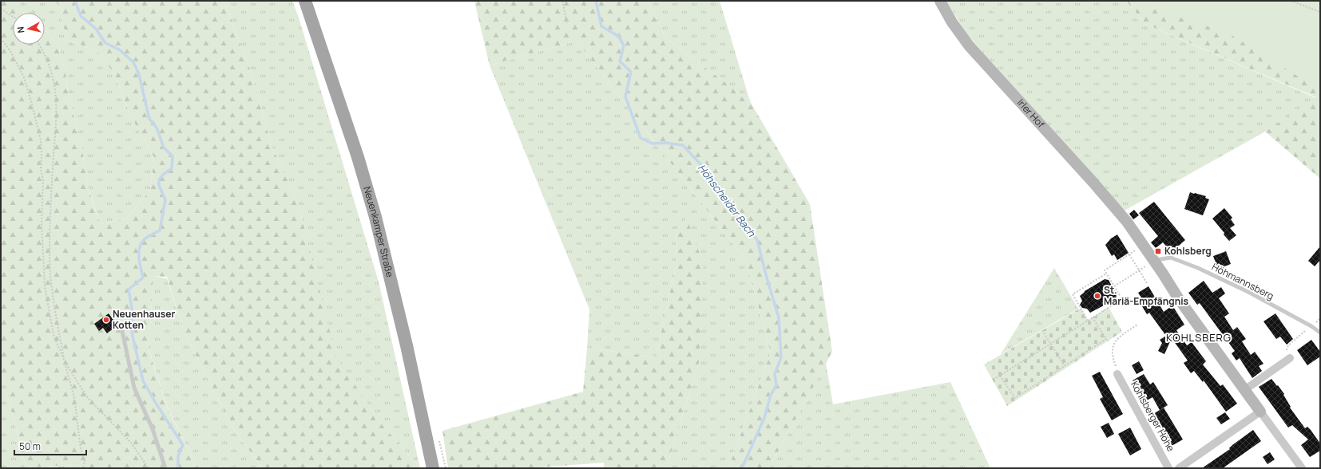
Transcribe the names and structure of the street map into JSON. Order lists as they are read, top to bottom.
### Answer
{
  "streets": {
    "main road": ["Neuenkamper Straße"],
    "street": ["Irler Hof", "Kohlsberger Höhe"],
    "lane": ["Höhmannsberg"]
  },
  "crossings": [
    ["Irler Hof", "Höhmannsberg"]
  ],
  "districts": ["KOHLSBERG"],
  "water": ["Höhscheider Bach"],
  "places": {
    "transit": ["Kohlsberg"],
    "other": ["St. Mariä-Empfängnis", "Neuenhauser Kotten"]
  },
  "scale_bar": "50 m",
  "north": "left"
}
